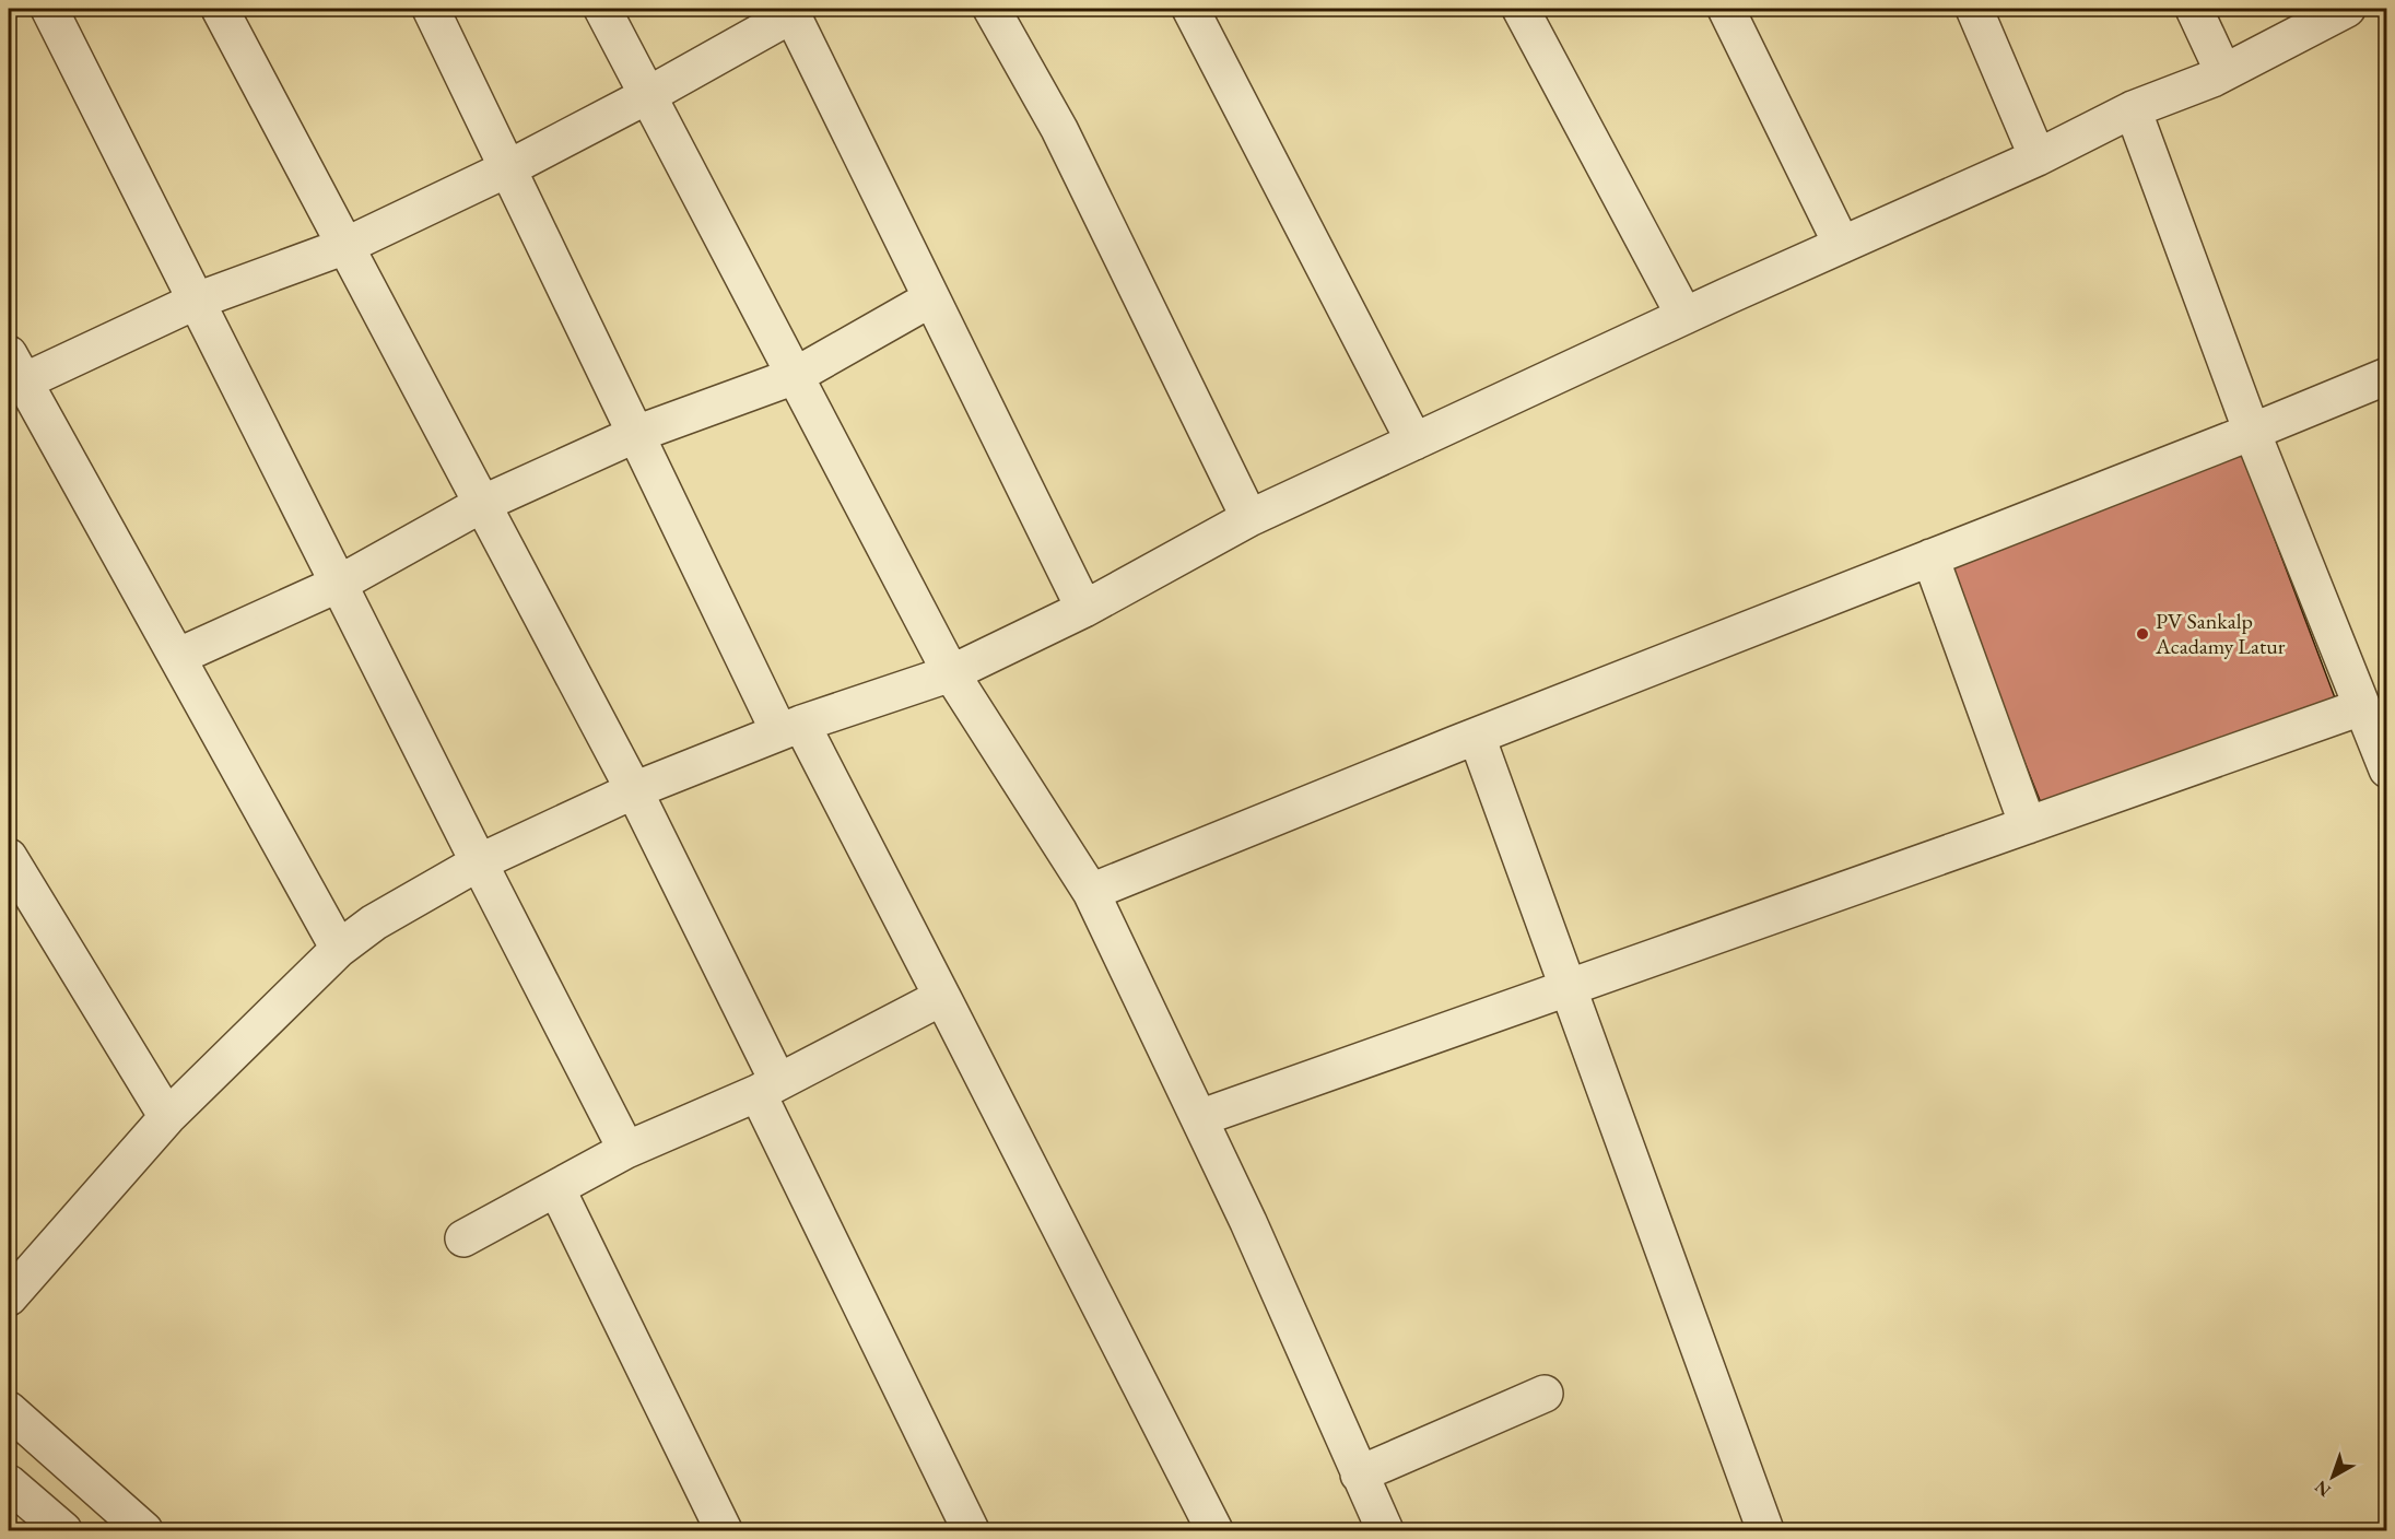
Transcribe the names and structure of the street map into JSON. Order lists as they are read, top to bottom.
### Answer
{
  "places": ["PV Sankalp Acadamy Latur"],
  "north": "bottom left"
}
